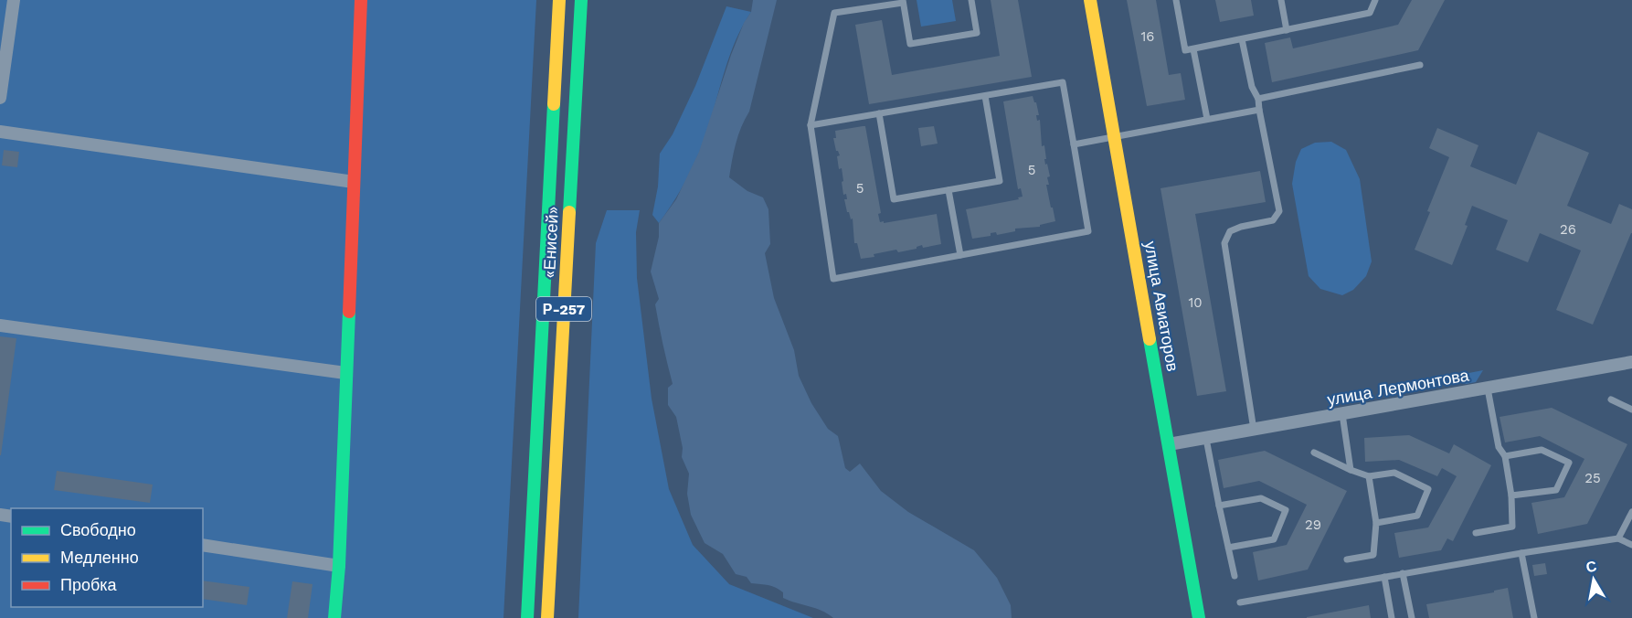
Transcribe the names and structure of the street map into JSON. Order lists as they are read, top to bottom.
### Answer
{
  "streets": {
    "main road": ["«Енисей»", "улица Авиаторов", "Р-257"],
    "street": ["улица Лермонтова"]
  },
  "crossings": [
    ["улица Авиаторов", "улица Лермонтова"]
  ],
  "house_numbers": [
    "16",
    "5",
    "5",
    "26",
    "10",
    "25",
    "29"
  ],
  "legend": ["Свободно", "Медленно", "Пробка"],
  "north": "top"
}
